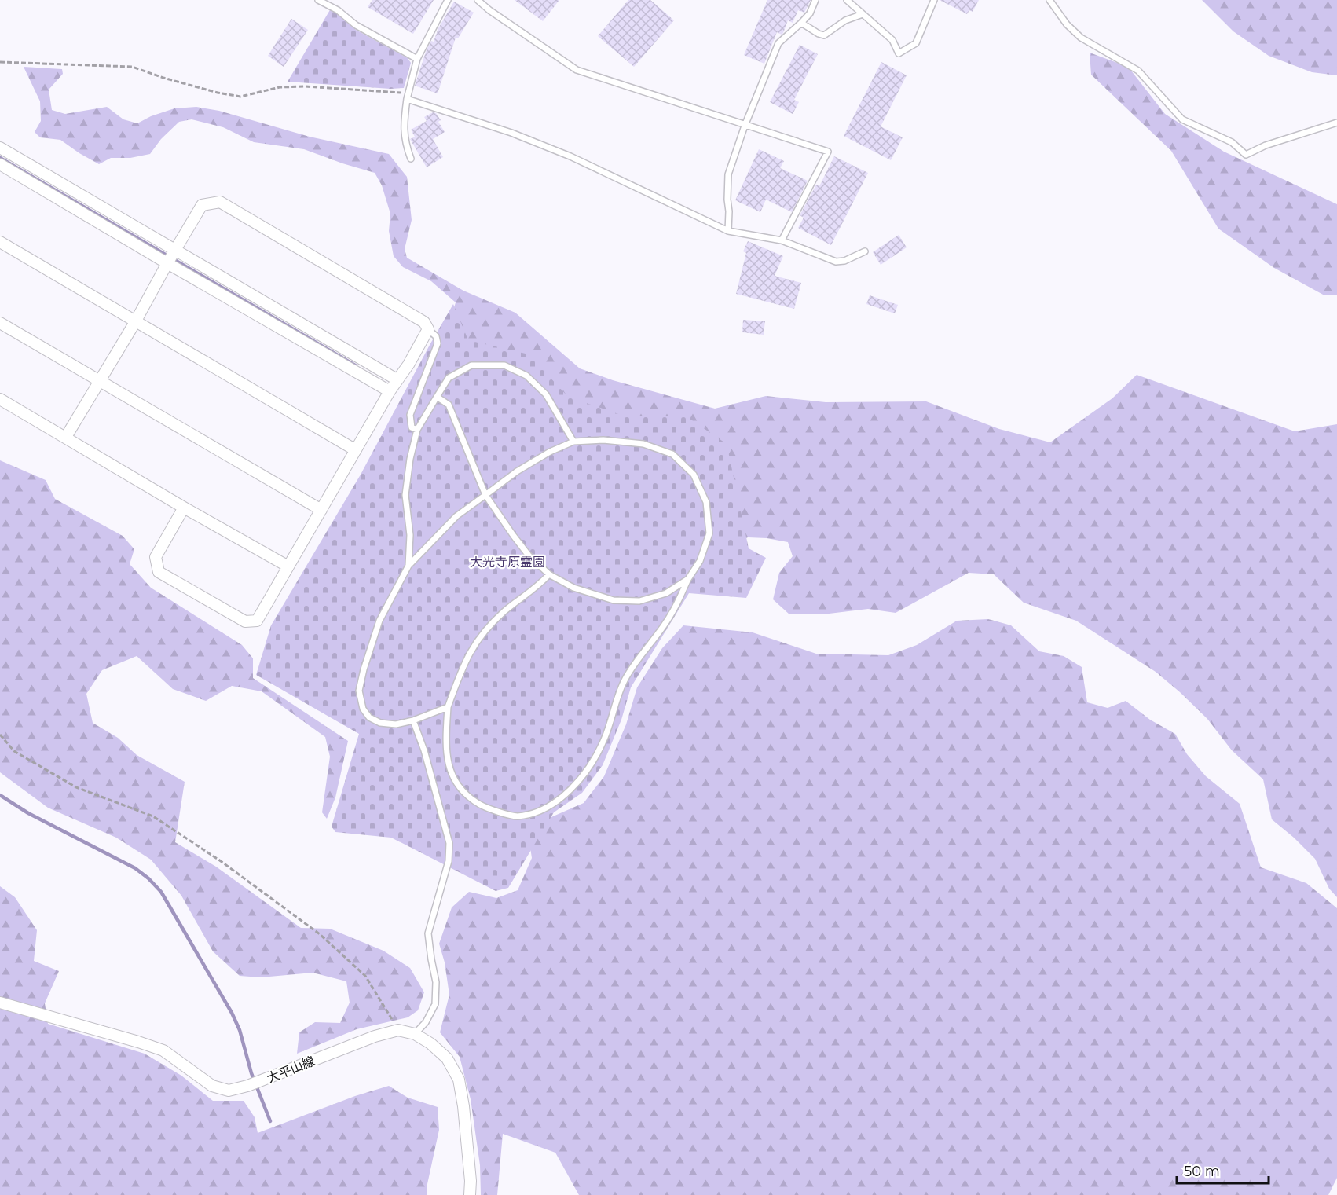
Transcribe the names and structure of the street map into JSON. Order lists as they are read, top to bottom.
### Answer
{
  "streets": {
    "street": ["大平山線"]
  },
  "parks": ["大光寺原霊園"],
  "scale_bar": "50 m"
}
